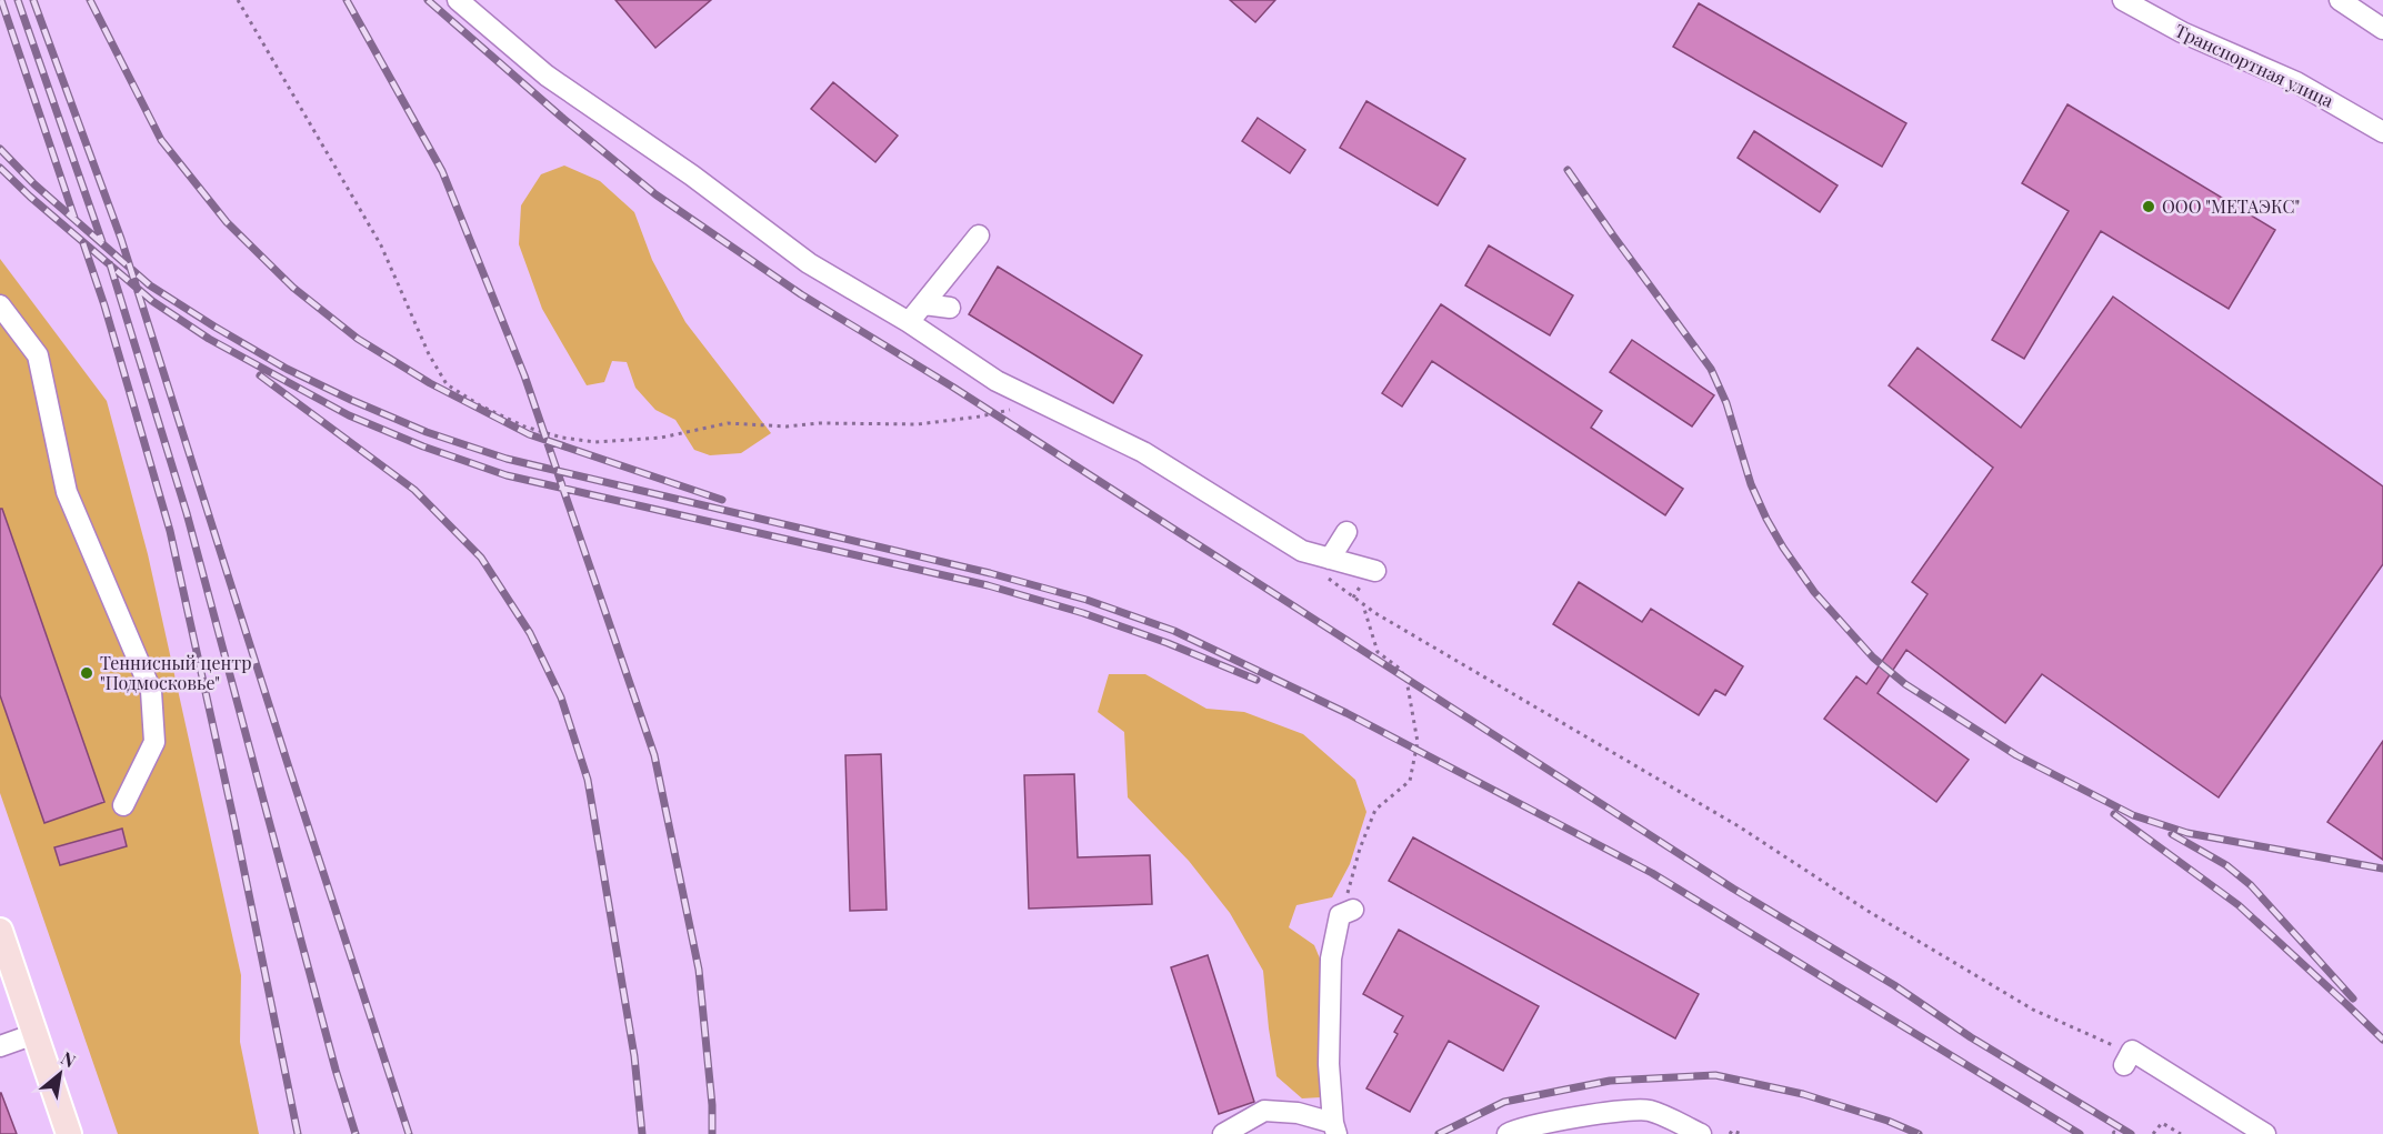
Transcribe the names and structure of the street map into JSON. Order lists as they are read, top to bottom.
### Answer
{
  "streets": {
    "street": ["Транспортная улица"]
  },
  "places": ["ООО \"МЕТАЭКС\"", "Теннисный центр \"Подмосковье\""],
  "north": "top right"
}
